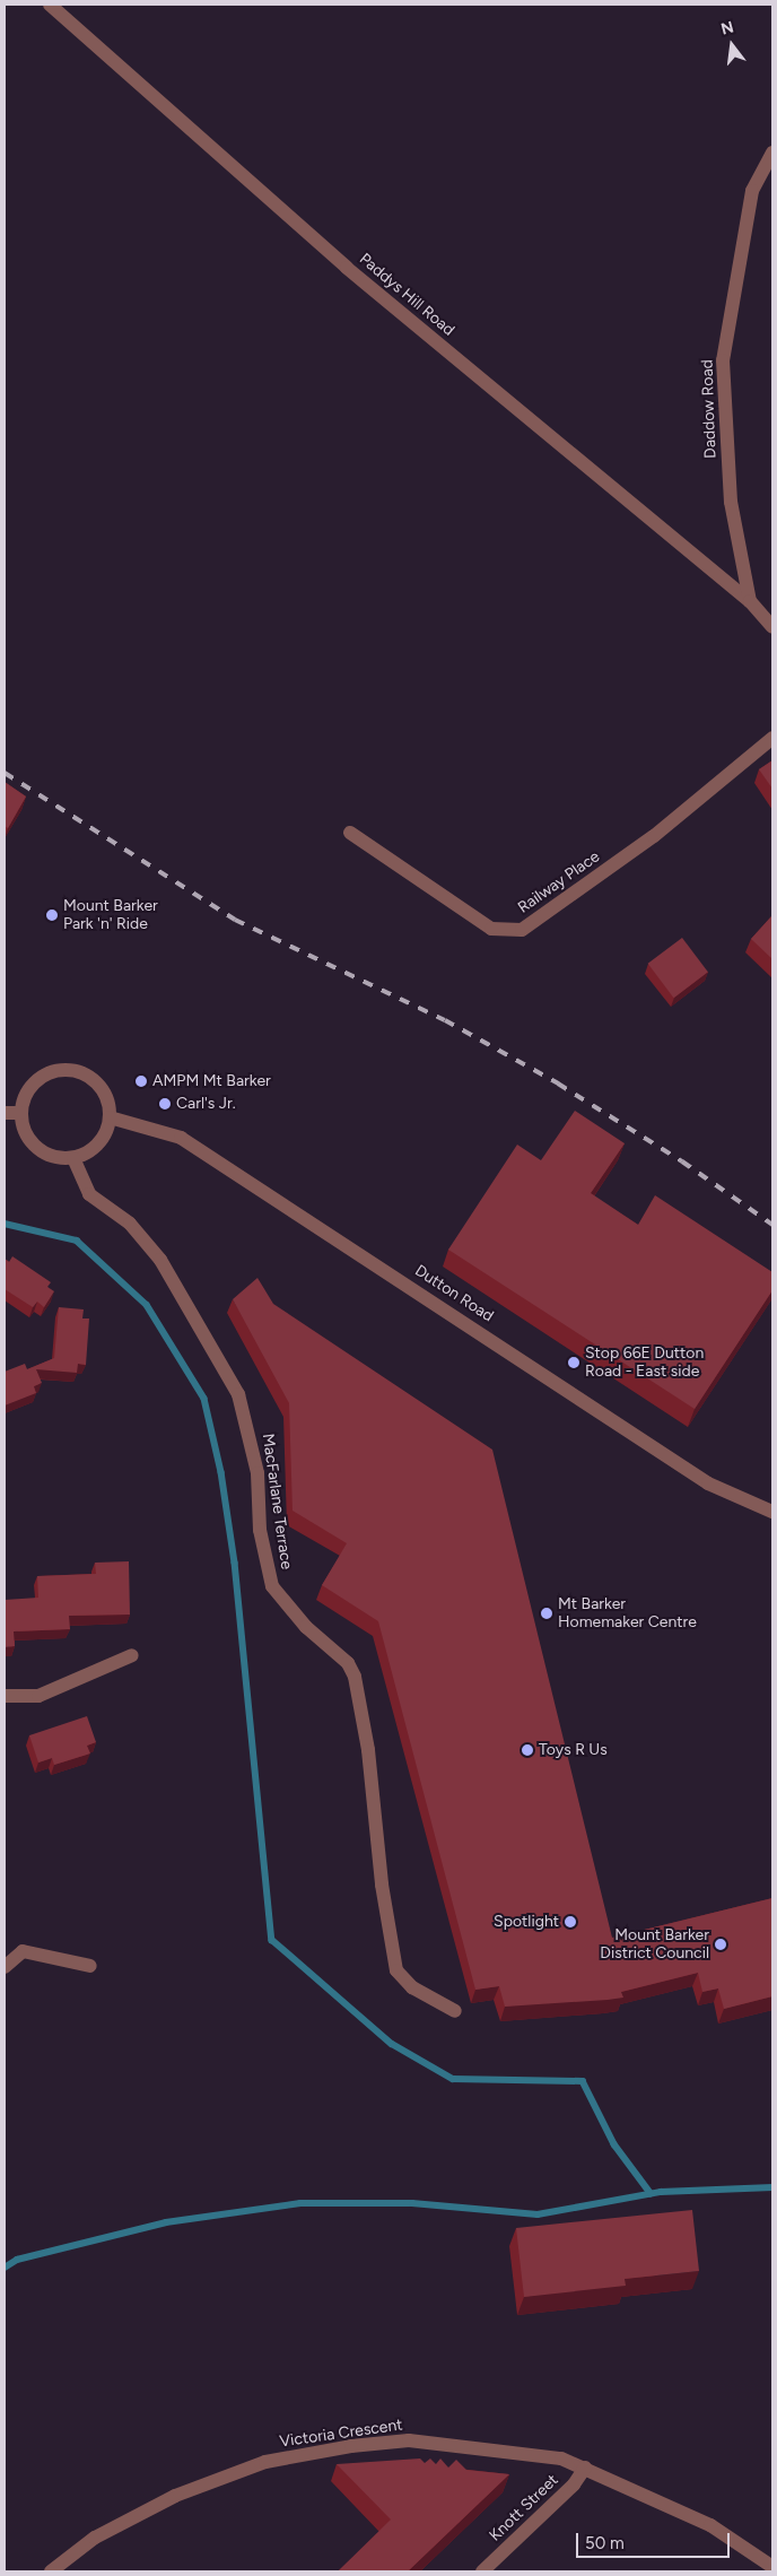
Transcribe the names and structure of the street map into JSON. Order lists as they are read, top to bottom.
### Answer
{
  "streets": {
    "street": [
      "Paddys Hill Road",
      "Daddow Road",
      "Railway Place",
      "Dutton Road",
      "MacFarlane Terrace",
      "Victoria Crescent",
      "Knott Street"
    ]
  },
  "crossings": [
    ["Paddys Hill Road", "Daddow Road"],
    ["Dutton Road", "MacFarlane Terrace"],
    ["Victoria Crescent", "Knott Street"]
  ],
  "places": [
    "Mount Barker Park 'n' Ride",
    "AMPM Mt Barker",
    "Carl's Jr.",
    "Stop 66E Dutton Road - East side",
    "Mt Barker Homemaker Centre",
    "Toys R Us",
    "Spotlight",
    "Mount Barker District Council"
  ],
  "scale_bar": "50 m",
  "north": "top"
}
